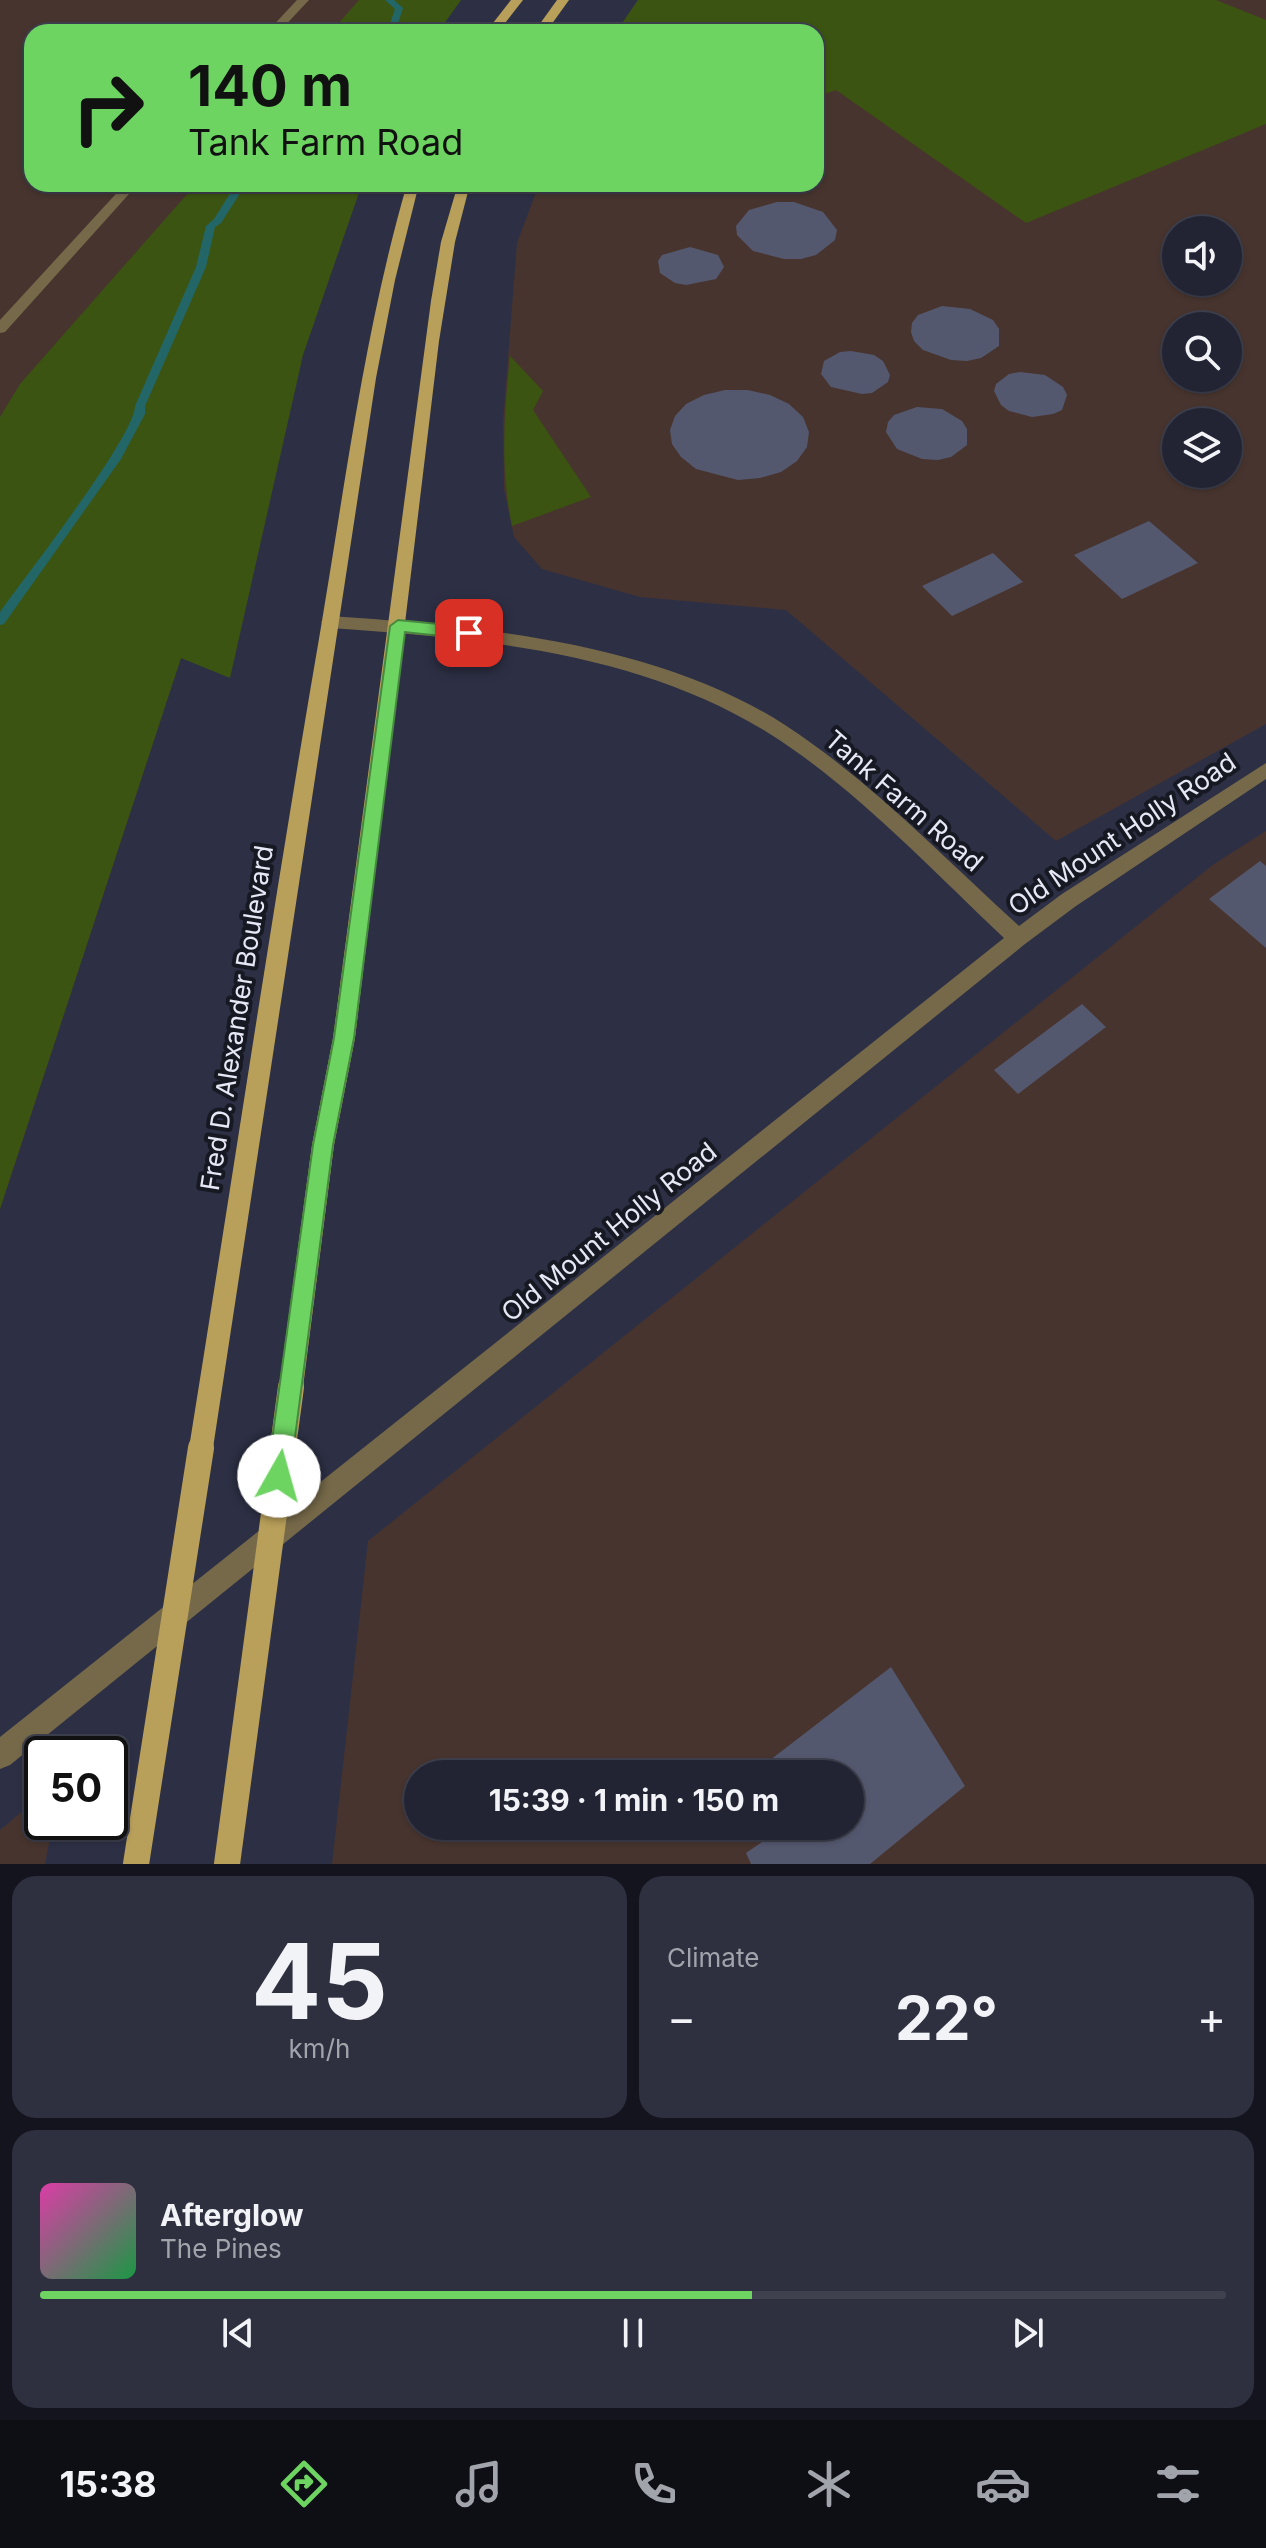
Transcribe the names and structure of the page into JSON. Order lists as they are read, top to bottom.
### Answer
{
  "streets": {
    "main road": ["Fred D. Alexander Boulevard"],
    "street": ["Tank Farm Road", "Old Mount Holly Road"]
  },
  "crossings": [
    ["Tank Farm Road", "Old Mount Holly Road"],
    ["Tank Farm Road", "Fred D. Alexander Boulevard"]
  ],
  "page": {
    "turn": ["140 m", "Tank Farm Road"],
    "limit": "50",
    "trip": "15:39 · 1 min · 150 m",
    "tile": [
      ["45", "km/h"],
      "Climate"
    ],
    "heat": ["−", "22°", "+"],
    "song": ["Afterglow", "The Pines"],
    "tabs": "15:38"
  }
}
